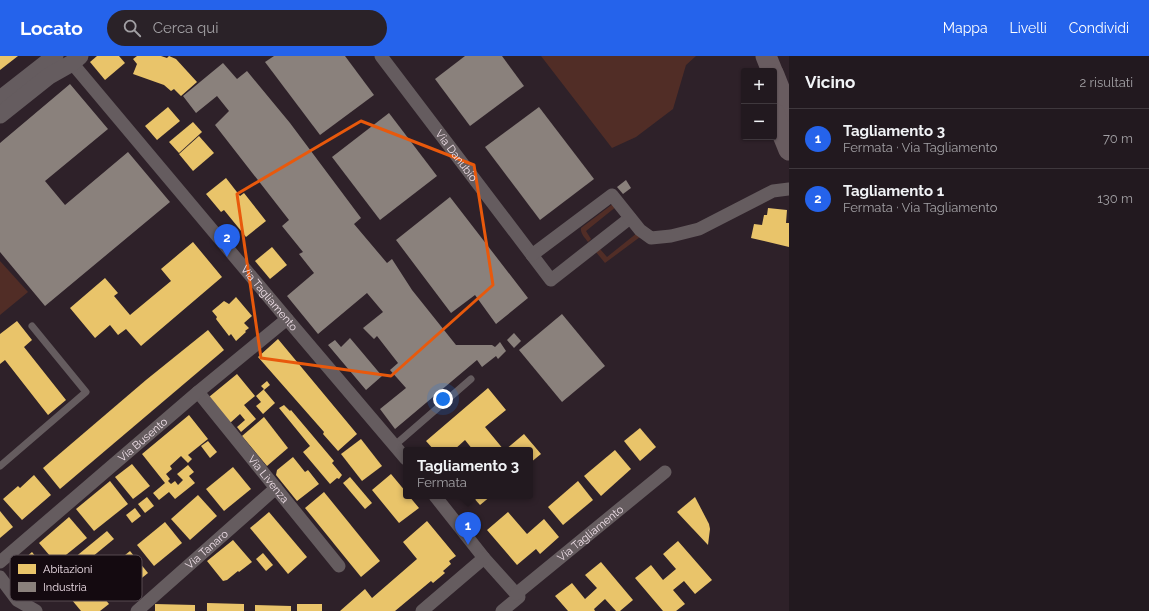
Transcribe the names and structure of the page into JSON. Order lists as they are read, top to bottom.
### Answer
{
  "streets": {
    "street": [
      "Via Danubio",
      "Via Tagliamento",
      "Via Busento",
      "Via Livenza",
      "Via Tanaro"
    ]
  },
  "crossings": [
    ["Via Tagliamento", "Via Busento"],
    ["Via Busento", "Via Livenza"],
    ["Via Livenza", "Via Tanaro"]
  ],
  "legend": ["Abitazioni", "Industria"],
  "page": {
    "header": "Locato",
    "search": "Cerca qui",
    "nav": ["Mappa", "Livelli", "Condividi"],
    "heading": ["Vicino", "2 risultati"],
    "map_buttons": ["+", "−"],
    "list": [
      {
        "mark": "1",
        "name": "Tagliamento 3",
        "note": "Fermata · Via Tagliamento",
        "value": "70 m"
      },
      {
        "mark": "2",
        "name": "Tagliamento 1",
        "note": "Fermata · Via Tagliamento",
        "value": "130 m"
      }
    ],
    "pins": ["2", "1"],
    "popup": ["Tagliamento 3", "Fermata"]
  }
}
